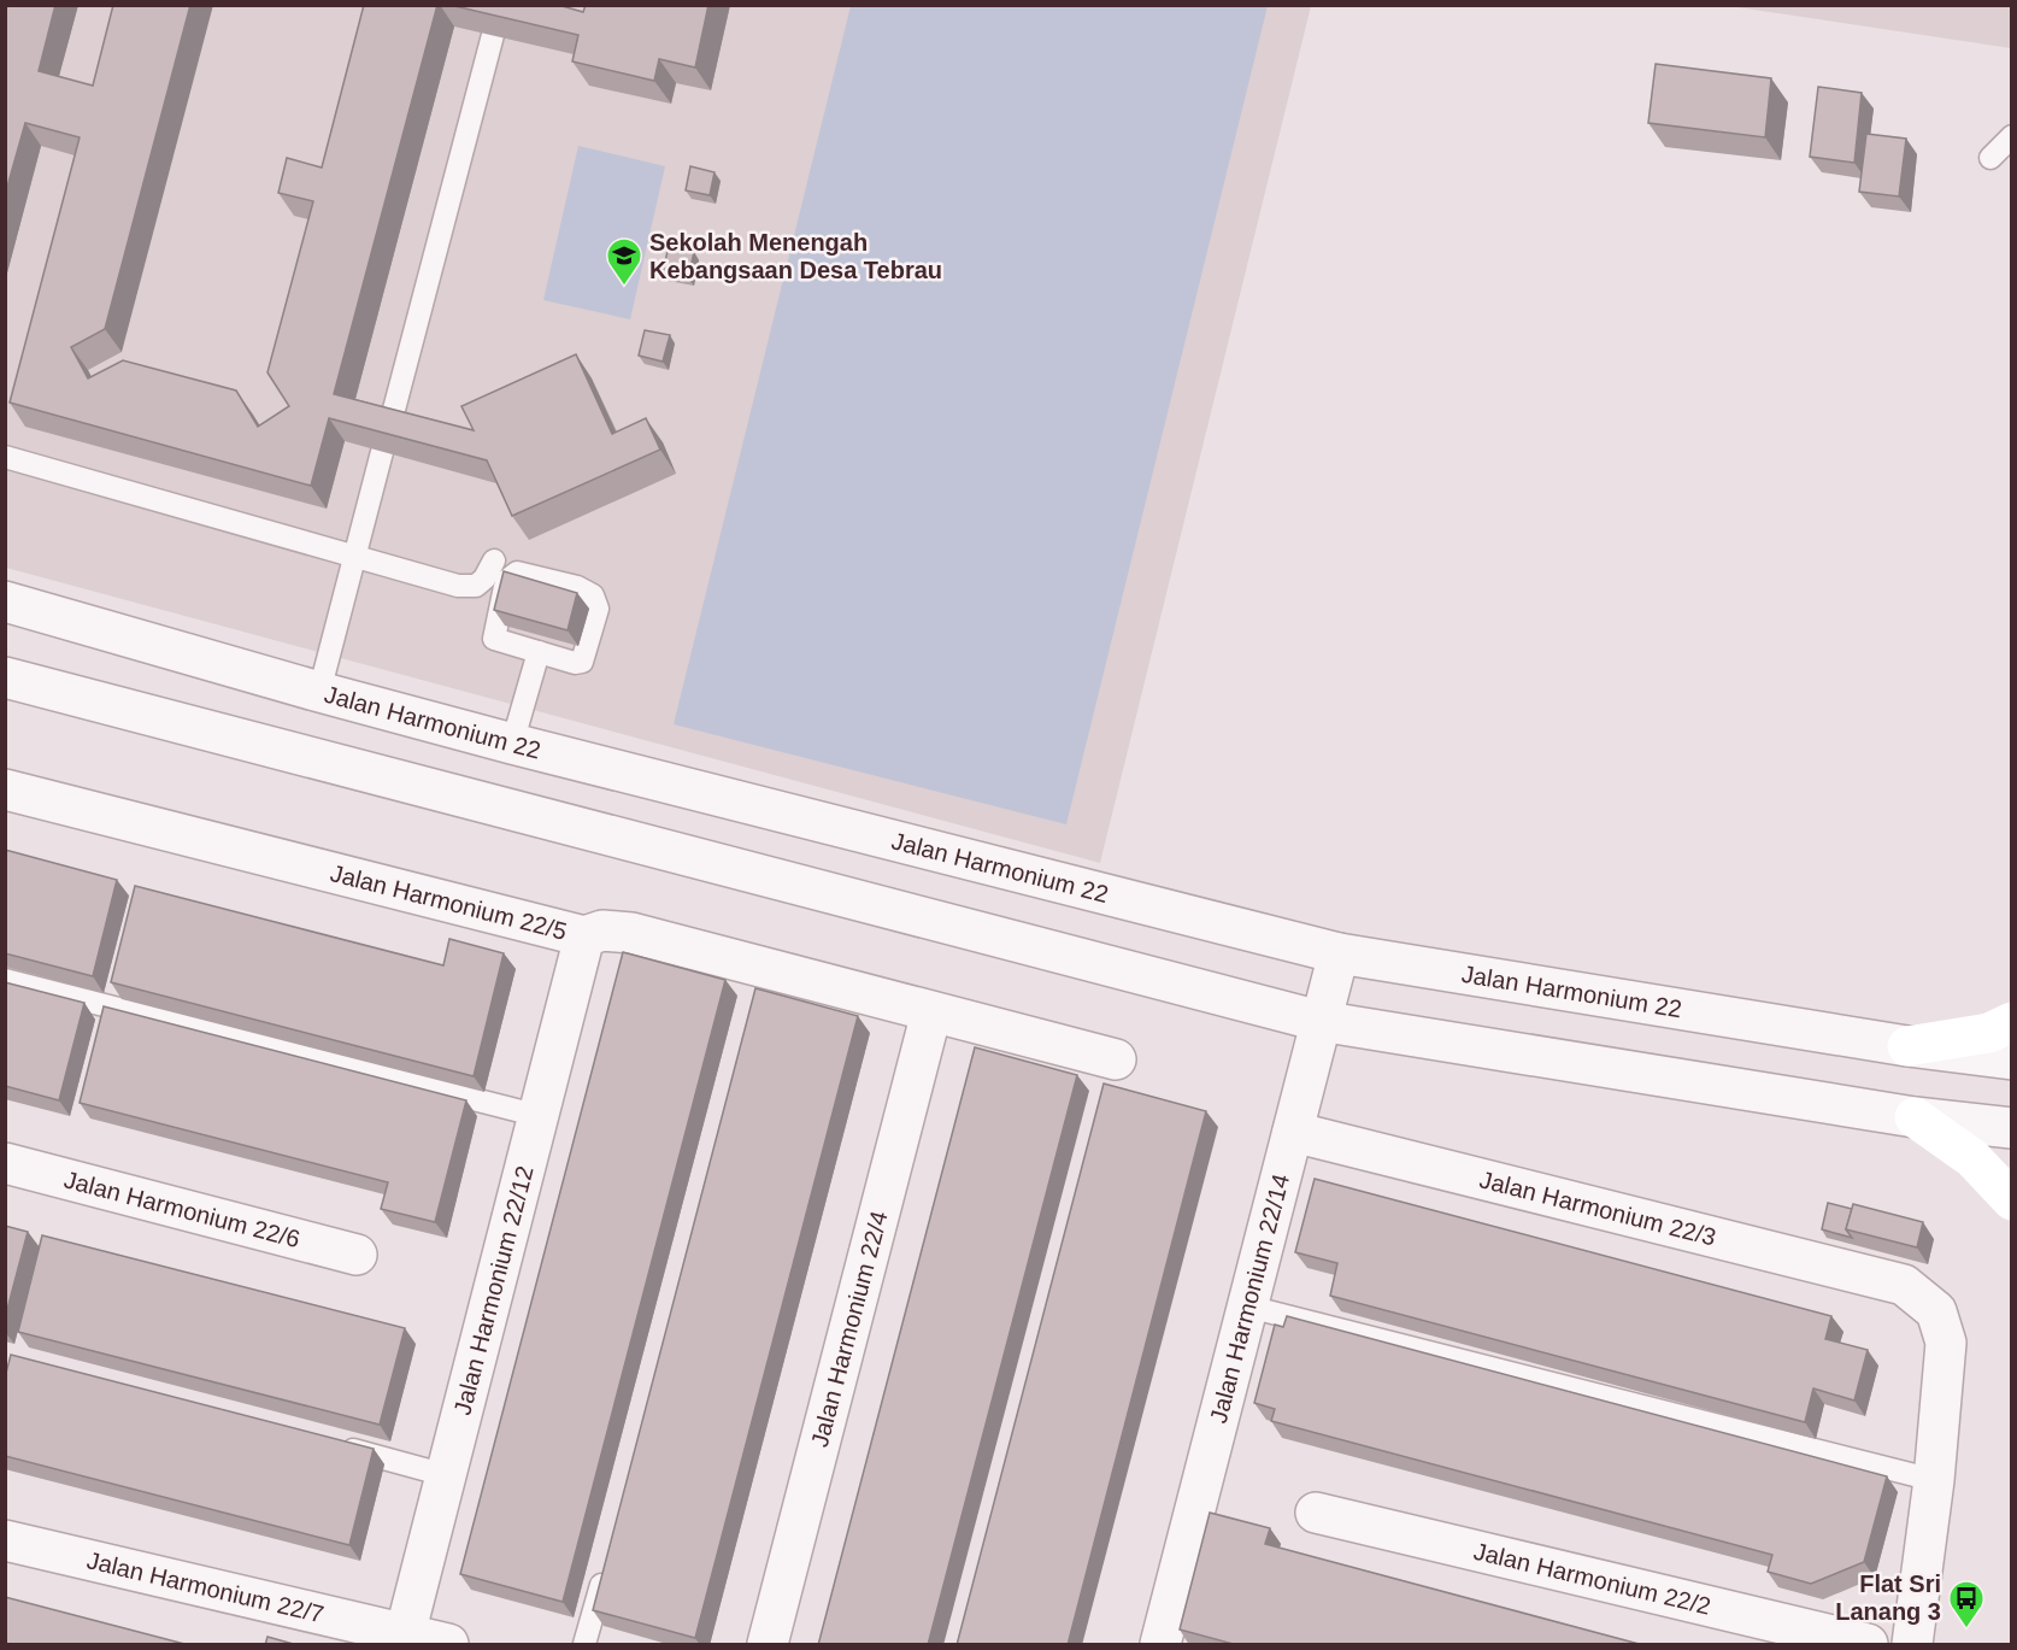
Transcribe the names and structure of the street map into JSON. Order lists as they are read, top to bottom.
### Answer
{
  "streets": {
    "street": [
      "Jalan Harmonium 22",
      "Jalan Harmonium 22/5",
      "Jalan Harmonium 22/3",
      "Jalan Harmonium 22/6",
      "Jalan Harmonium 22/12",
      "Jalan Harmonium 22/14",
      "Jalan Harmonium 22/4",
      "Jalan Harmonium 22/2",
      "Jalan Harmonium 22/7"
    ]
  },
  "crossings": [
    ["Jalan Harmonium 22", "Jalan Harmonium 22/14"],
    ["Jalan Harmonium 22/5", "Jalan Harmonium 22/12"],
    ["Jalan Harmonium 22/5", "Jalan Harmonium 22/4"],
    ["Jalan Harmonium 22/3", "Jalan Harmonium 22/14"],
    ["Jalan Harmonium 22/12", "Jalan Harmonium 22/7"]
  ],
  "places": {
    "school or university": ["Sekolah Menengah Kebangsaan Desa Tebrau"],
    "bus stop": ["Flat Sri Lanang 3"]
  }
}
